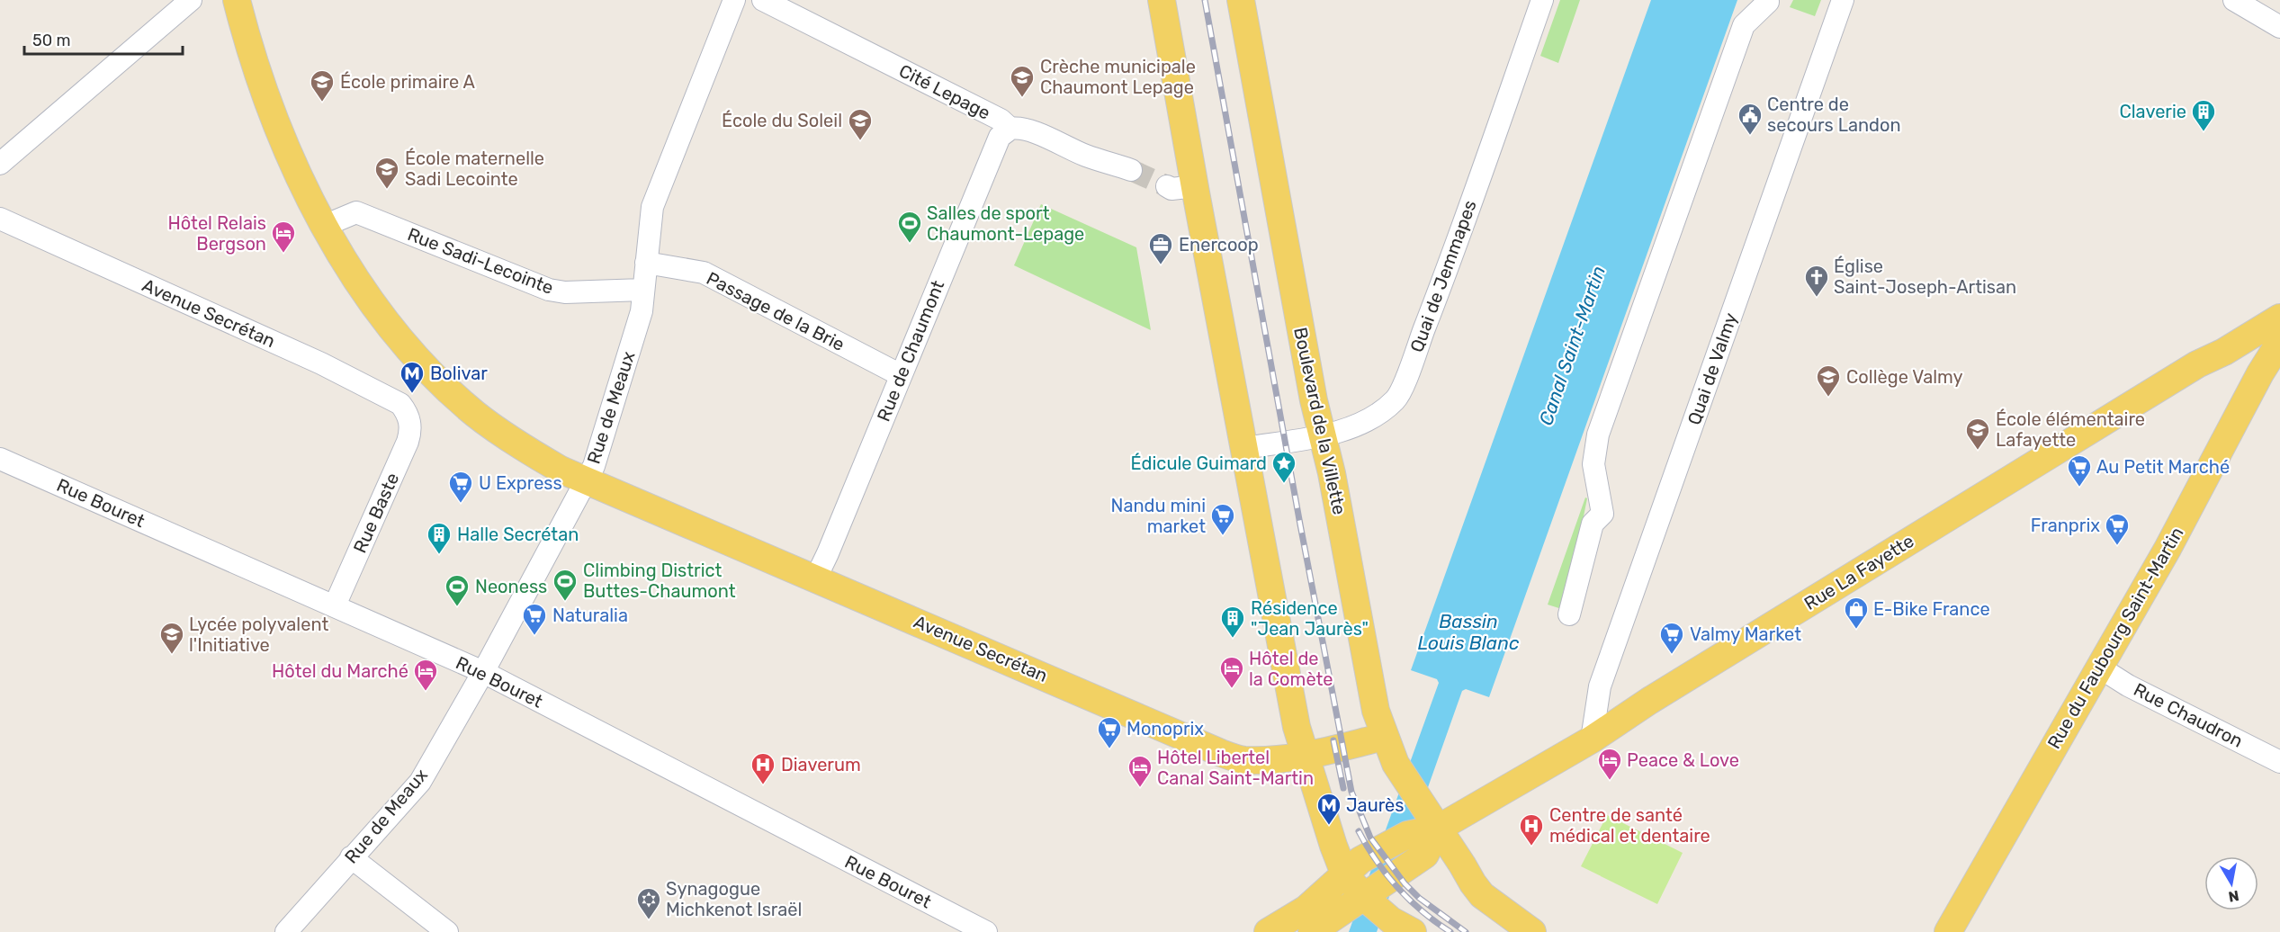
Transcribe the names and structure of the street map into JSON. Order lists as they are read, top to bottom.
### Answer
{
  "streets": {
    "main road": [
      "Avenue Secrétan",
      "Boulevard de la Villette",
      "Rue La Fayette",
      "Rue du Faubourg Saint-Martin"
    ],
    "street": [
      "Cité Lepage",
      "Rue Sadi-Lecointe",
      "Quai de Jemmapes",
      "Passage de la Brie",
      "Rue de Chaumont",
      "Quai de Valmy",
      "Rue de Meaux",
      "Rue Bouret",
      "Rue Baste",
      "Rue Chaudron"
    ]
  },
  "crossings": [
    ["Cité Lepage", "Rue de Chaumont"],
    ["Rue Sadi-Lecointe", "Avenue Secrétan"],
    ["Rue Sadi-Lecointe", "Rue de Meaux"],
    ["Quai de Jemmapes", "Boulevard de la Villette"],
    ["Passage de la Brie", "Rue de Chaumont"],
    ["Passage de la Brie", "Rue de Meaux"],
    ["Avenue Secrétan", "Rue de Chaumont"],
    ["Avenue Secrétan", "Rue de Meaux"],
    ["Avenue Secrétan", "Boulevard de la Villette"],
    ["Avenue Secrétan", "Rue Baste"],
    ["Quai de Valmy", "Rue La Fayette"],
    ["Rue de Meaux", "Rue Bouret"],
    ["Boulevard de la Villette", "Rue La Fayette"],
    ["Rue Bouret", "Rue Baste"],
    ["Rue du Faubourg Saint-Martin", "Rue Chaudron"]
  ],
  "water": ["Canal Saint-Martin", "Bassin Louis Blanc"],
  "places": {
    "school or university": [
      "Crèche municipale Chaumont Lepage",
      "École primaire A",
      "École du Soleil",
      "École maternelle Sadi Lecointe",
      "Collège Valmy",
      "École élémentaire Lafayette",
      "Lycée polyvalent l'Initiative"
    ],
    "building": ["Claverie", "Halle Secrétan", "Résidence \"Jean Jaurès\""],
    "public building": ["Centre de secours Landon"],
    "sports": ["Salles de sport Chaumont-Lepage", "Climbing District Buttes-Chaumont", "Neoness"],
    "hotel": [
      "Hôtel Relais Bergson",
      "Hôtel de la Comète",
      "Hôtel du Marché",
      "Peace & Love",
      "Hôtel Libertel Canal Saint-Martin"
    ],
    "office": ["Enercoop"],
    "church": ["Église Saint-Joseph-Artisan"],
    "metro station": ["Bolivar", "Jaurès"],
    "place": ["Édicule Guimard"],
    "supermarket": [
      "Au Petit Marché",
      "U Express",
      "Nandu mini market",
      "Franprix",
      "Naturalia",
      "Valmy Market",
      "Monoprix"
    ],
    "shop": ["E-Bike France"],
    "hospital": ["Diaverum", "Centre de santé médical et dentaire"],
    "synagogue": ["Synagogue Michkenot Israël"]
  },
  "scale_bar": "50 m",
  "north": "bottom"
}
